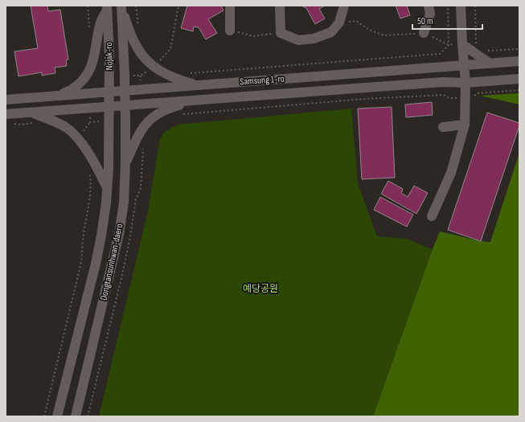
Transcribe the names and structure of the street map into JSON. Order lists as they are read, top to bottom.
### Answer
{
  "streets": {
    "street": ["Nojak-ro", "Samsung 1-ro", "Dongtansunhwan-daero"]
  },
  "crossings": [
    ["Nojak-ro", "Samsung 1-ro"],
    ["Nojak-ro", "Dongtansunhwan-daero"],
    ["Samsung 1-ro", "Dongtansunhwan-daero"]
  ],
  "parks": ["예당공원"],
  "scale_bar": "50 m"
}
